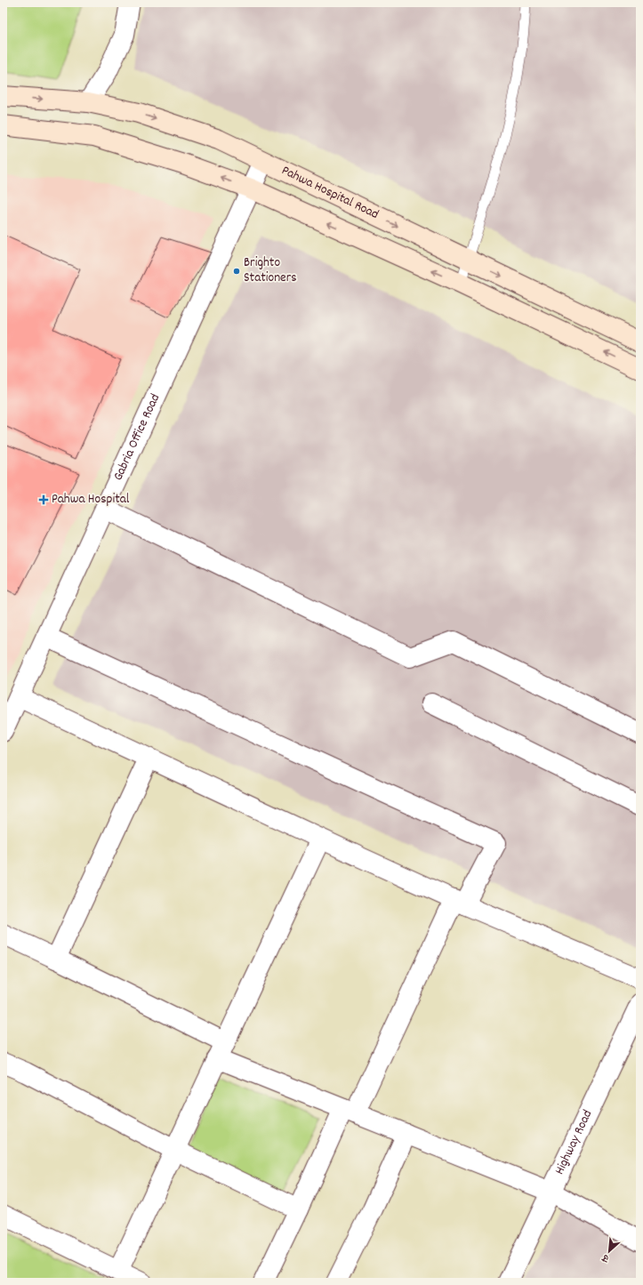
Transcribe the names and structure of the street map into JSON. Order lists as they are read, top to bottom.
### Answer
{
  "streets": {
    "street": ["Pahwa Hospital Road", "Gabria Office Road", "Highway Road"]
  },
  "crossings": [
    ["Pahwa Hospital Road", "Gabria Office Road"]
  ],
  "places": {
    "other": ["Brighto Stationers"],
    "health": ["Pahwa Hospital"]
  },
  "north": "bottom left"
}
